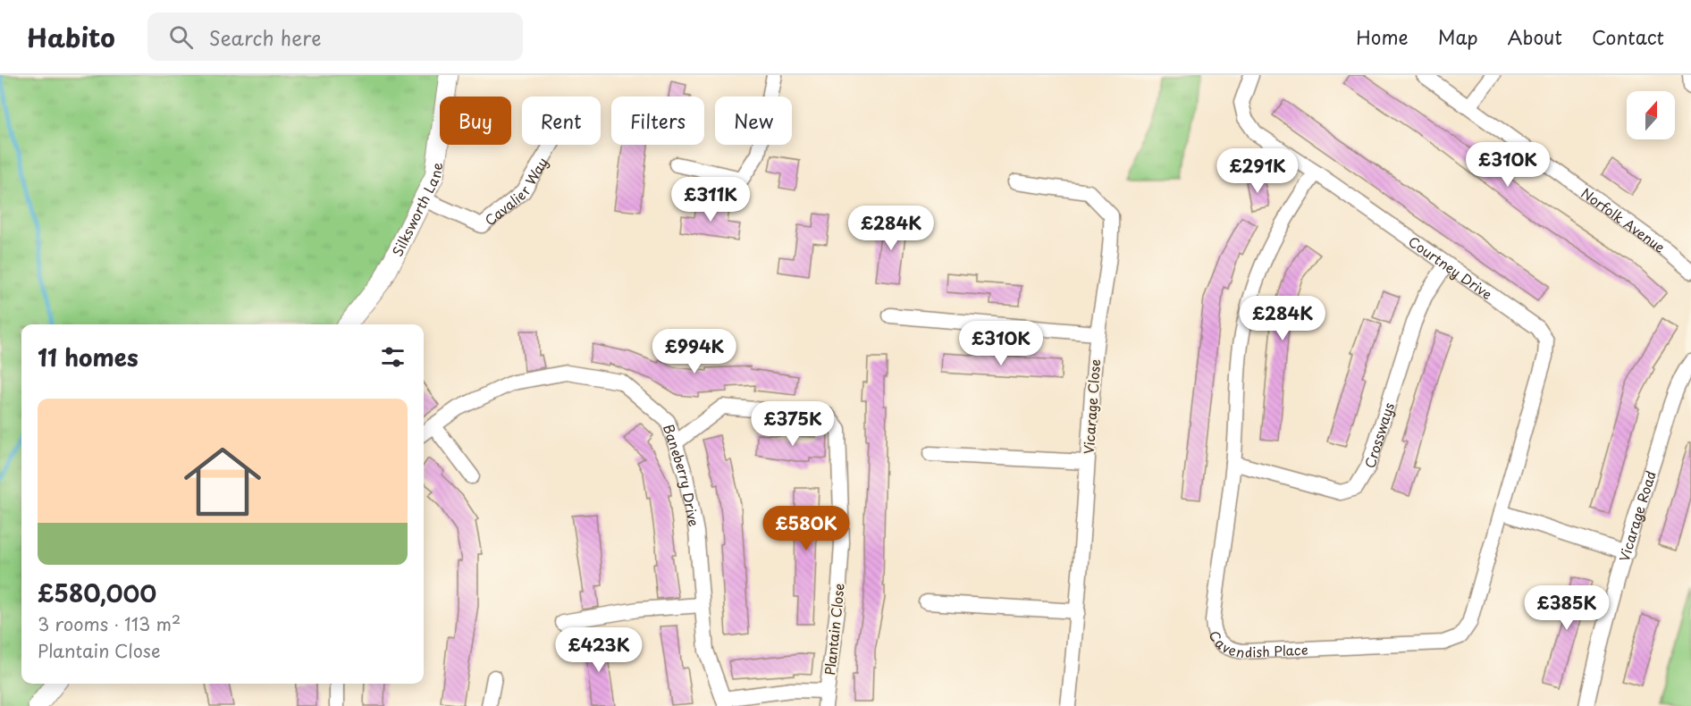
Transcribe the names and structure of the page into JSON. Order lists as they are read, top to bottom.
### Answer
{
  "streets": {
    "street": [
      "Cavalier Way",
      "Silksworth Lane",
      "Norfolk Avenue",
      "Courtney Drive",
      "Vicarage Close",
      "Crossways",
      "Baneberry Drive",
      "Vicarage Road",
      "Plantain Close",
      "Cavendish Place"
    ]
  },
  "crossings": [
    ["Cavalier Way", "Silksworth Lane"],
    ["Courtney Drive", "Crossways"],
    ["Courtney Drive", "Cavendish Place"],
    ["Crossways", "Cavendish Place"],
    ["Baneberry Drive", "Plantain Close"]
  ],
  "north": "top",
  "page": {
    "header": "Habito",
    "search": "Search here",
    "nav": [
      "Home",
      "Map",
      "About",
      "Contact"
    ],
    "chip": [
      "Buy",
      "Rent",
      "Filters",
      "New"
    ],
    "price": [
      "£310K",
      "£291K",
      "£311K",
      "£284K",
      "£284K",
      "£310K",
      "£994K",
      "£375K",
      "£580K",
      "£385K",
      "£423K"
    ],
    "heading": "11 homes",
    "list": [
      {
        "name": "£580,000",
        "note": "3 rooms · 113 m² · Plantain Close"
      }
    ]
  }
}
